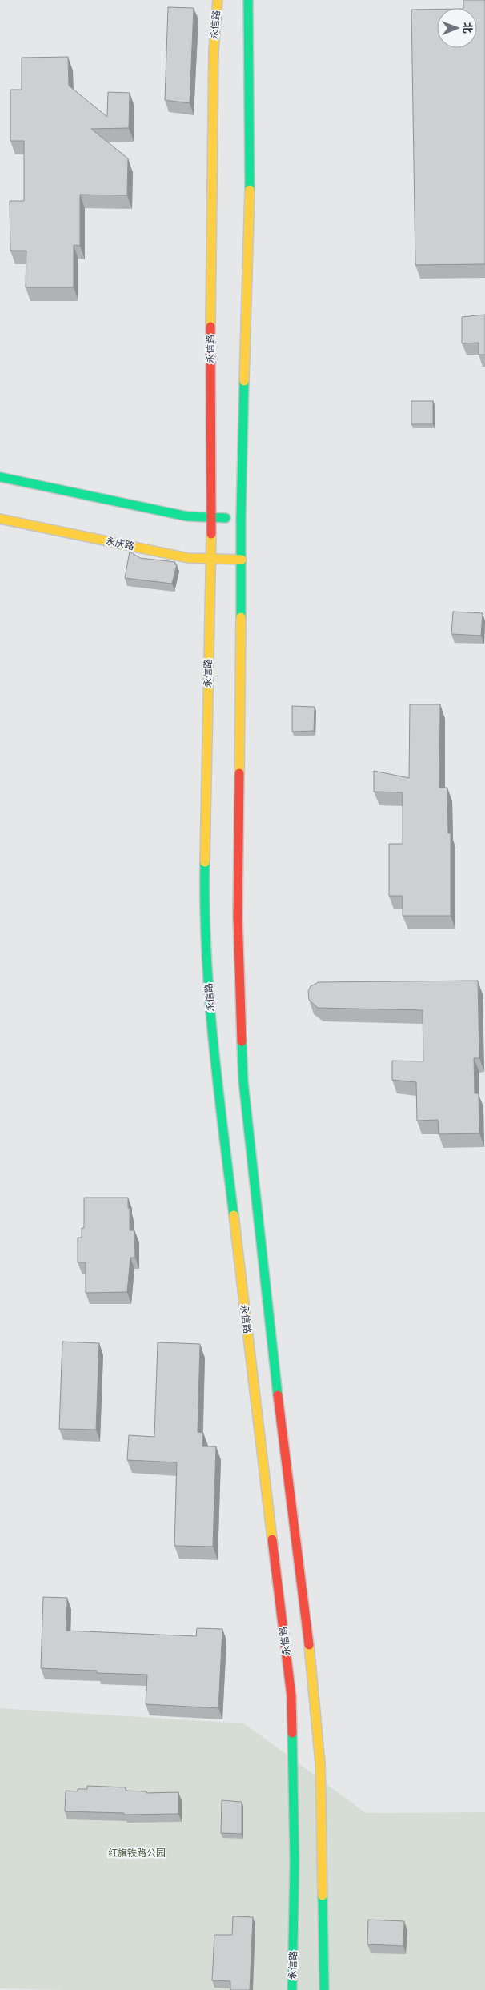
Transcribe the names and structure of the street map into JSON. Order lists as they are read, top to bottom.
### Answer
{
  "streets": {
    "street": ["永信路", "永庆路"]
  },
  "crossings": [
    ["永信路", "永庆路"]
  ],
  "parks": ["红旗铁路公园"],
  "north": "right"
}
